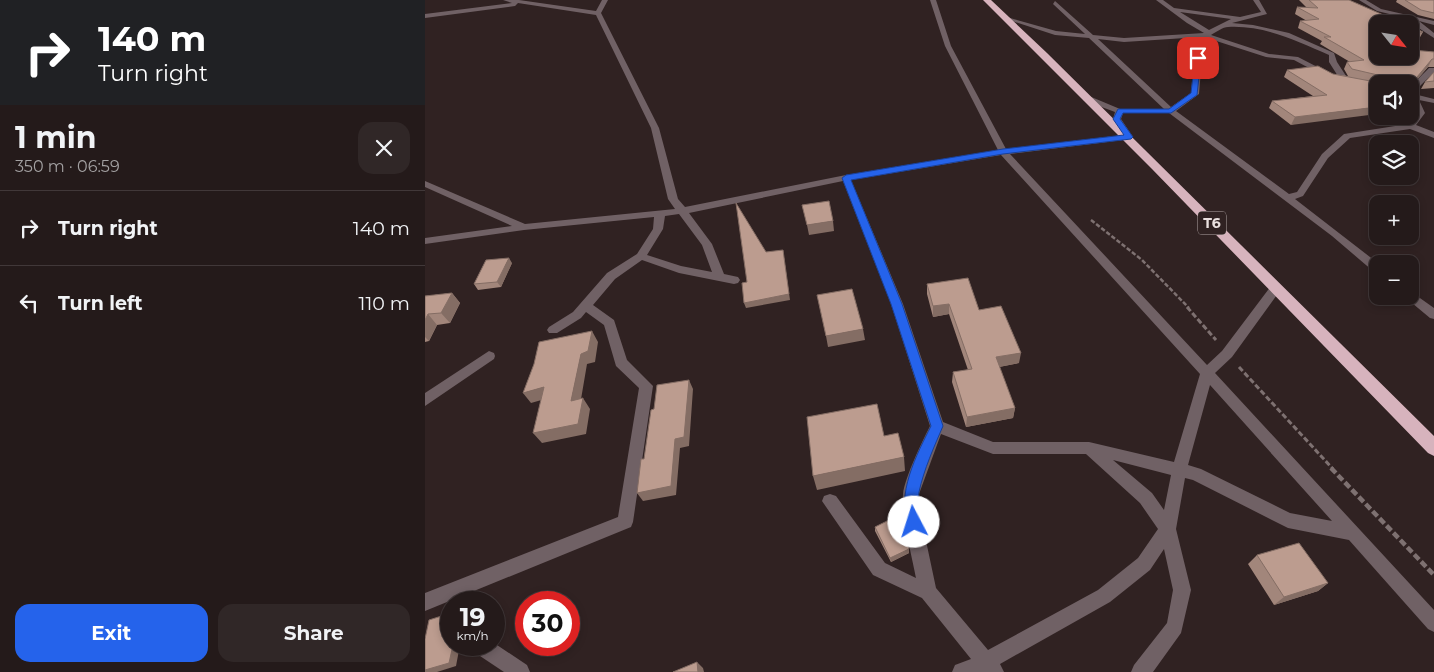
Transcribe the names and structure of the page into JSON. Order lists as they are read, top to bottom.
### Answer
{
  "streets": {
    "highway": ["T6"]
  },
  "north": "bottom right",
  "page": {
    "turn": ["140 m", "Turn right"],
    "map_buttons": ["+", "−"],
    "heading": ["1 min", "350 m · 06:59"],
    "list": [
      {
        "name": "Turn right",
        "value": "140 m"
      },
      {
        "name": "Turn left",
        "value": "110 m"
      }
    ],
    "speed": "19 km/h",
    "limit": "30",
    "buttons": ["Exit", "Share"]
  }
}
